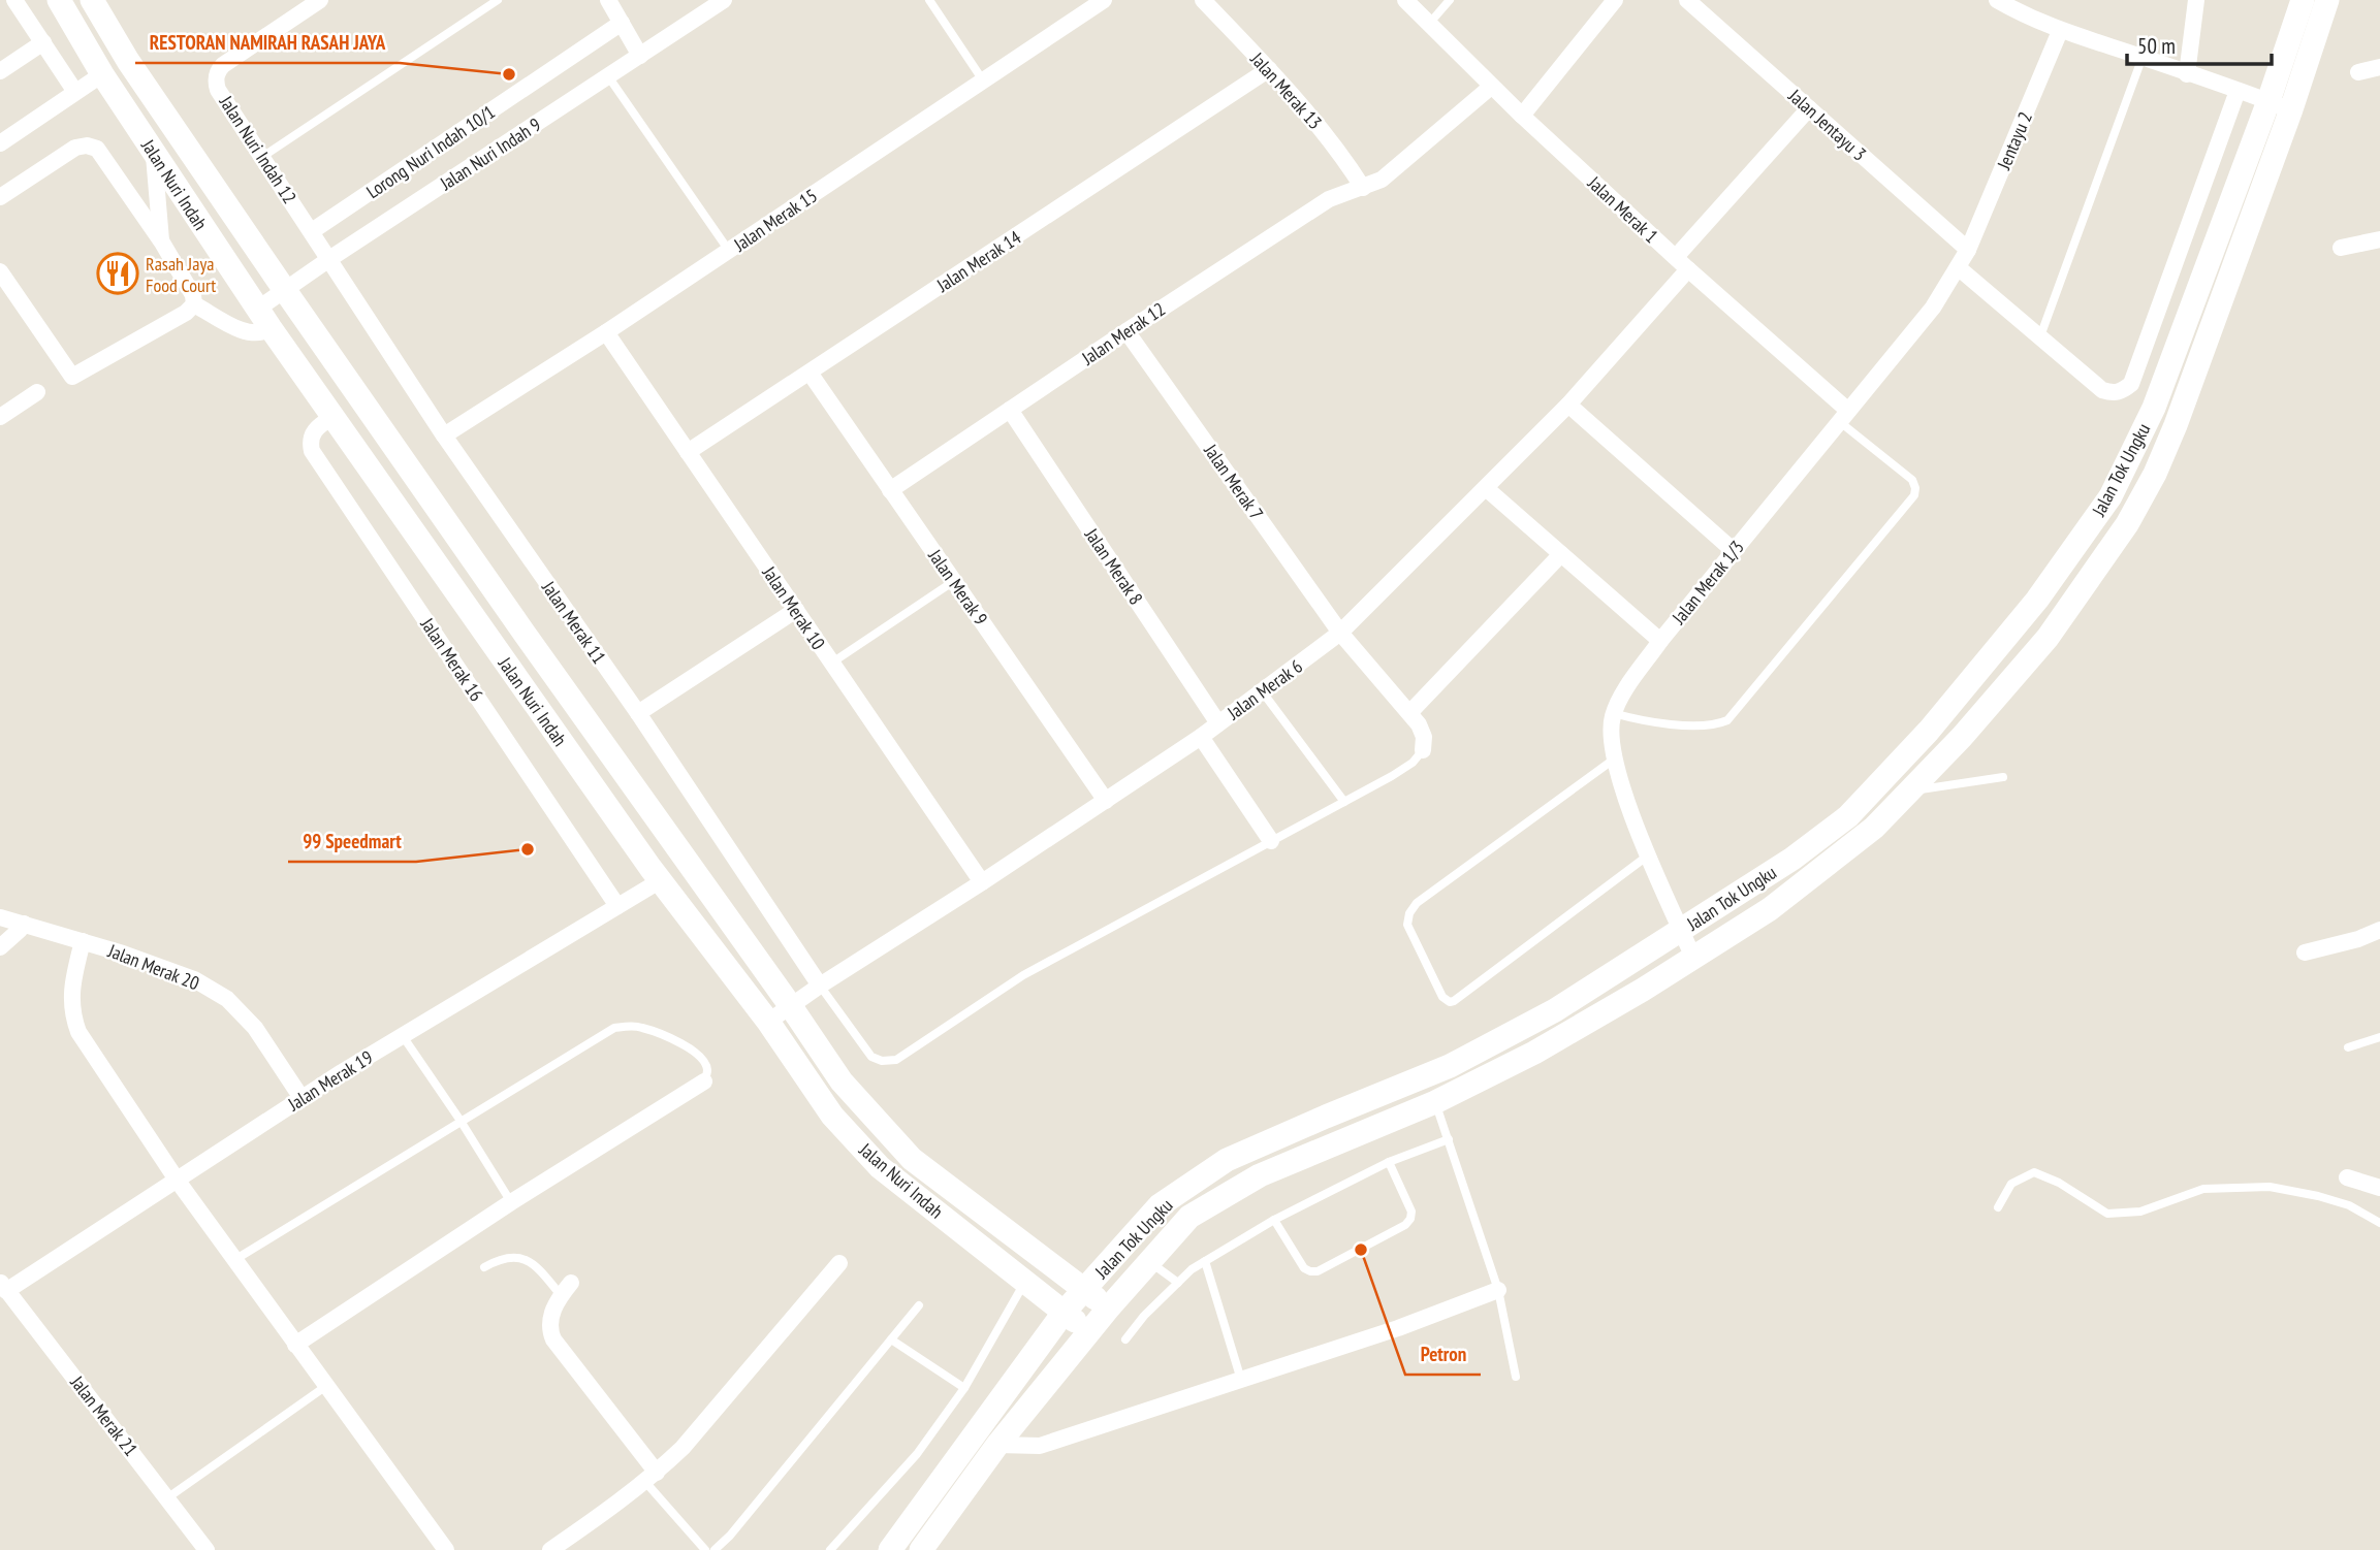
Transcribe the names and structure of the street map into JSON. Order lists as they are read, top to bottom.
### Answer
{
  "streets": {
    "main road": ["Jalan Nuri Indah", "Jalan Tok Ungku"],
    "street": [
      "Jalan Merak 13",
      "Jalan Jentayu 3",
      "Jentayu 2",
      "Jalan Nuri Indah 12",
      "Lorong Nuri Indah 10/1",
      "Jalan Nuri Indah 9",
      "Jalan Merak 1",
      "Jalan Merak 15",
      "Jalan Merak 14",
      "Jalan Merak 12",
      "Jalan Merak 7",
      "Jalan Merak 8",
      "Jalan Merak 1/3",
      "Jalan Merak 9",
      "Jalan Merak 10",
      "Jalan Merak 11",
      "Jalan Merak 16",
      "Jalan Merak 6",
      "Jalan Merak 20",
      "Jalan Merak 19",
      "Jalan Merak 21"
    ]
  },
  "crossings": [
    ["Jalan Merak 13", "Jalan Merak 14"],
    ["Jalan Merak 13", "Jalan Merak 12"],
    ["Jalan Jentayu 3", "Jentayu 2"],
    ["Jalan Jentayu 3", "Jalan Merak 1/3"],
    ["Jalan Jentayu 3", "Jalan Merak 6"],
    ["Jentayu 2", "Jalan Merak 1/3"],
    ["Jalan Nuri Indah 12", "Lorong Nuri Indah 10/1"],
    ["Jalan Nuri Indah 12", "Jalan Nuri Indah 9"],
    ["Jalan Nuri Indah 12", "Jalan Merak 11"],
    ["Jalan Nuri Indah 9", "Jalan Nuri Indah"],
    ["Jalan Nuri Indah 9", "Jalan Merak 11"],
    ["Jalan Nuri Indah", "Jalan Tok Ungku"],
    ["Jalan Nuri Indah", "Jalan Merak 16"],
    ["Jalan Nuri Indah", "Jalan Merak 6"],
    ["Jalan Nuri Indah", "Jalan Merak 19"],
    ["Jalan Merak 1", "Jalan Merak 12"],
    ["Jalan Merak 1", "Jalan Merak 1/3"],
    ["Jalan Merak 1", "Jalan Merak 6"],
    ["Jalan Merak 15", "Jalan Merak 10"],
    ["Jalan Merak 15", "Jalan Merak 11"],
    ["Jalan Merak 14", "Jalan Merak 9"],
    ["Jalan Merak 14", "Jalan Merak 10"],
    ["Jalan Merak 12", "Jalan Merak 7"],
    ["Jalan Merak 12", "Jalan Merak 8"],
    ["Jalan Merak 12", "Jalan Merak 9"],
    ["Jalan Merak 7", "Jalan Merak 6"],
    ["Jalan Merak 8", "Jalan Merak 6"],
    ["Jalan Merak 9", "Jalan Merak 6"],
    ["Jalan Merak 10", "Jalan Merak 6"],
    ["Jalan Merak 11", "Jalan Merak 6"],
    ["Jalan Merak 16", "Jalan Merak 19"],
    ["Jalan Merak 20", "Jalan Merak 19"],
    ["Jalan Merak 19", "Jalan Merak 21"]
  ],
  "places": {
    "other": ["RESTORAN NAMIRAH RASAH JAYA", "99 Speedmart", "Petron"],
    "restaurant": ["Rasah Jaya Food Court"]
  },
  "scale_bar": "50 m"
}
